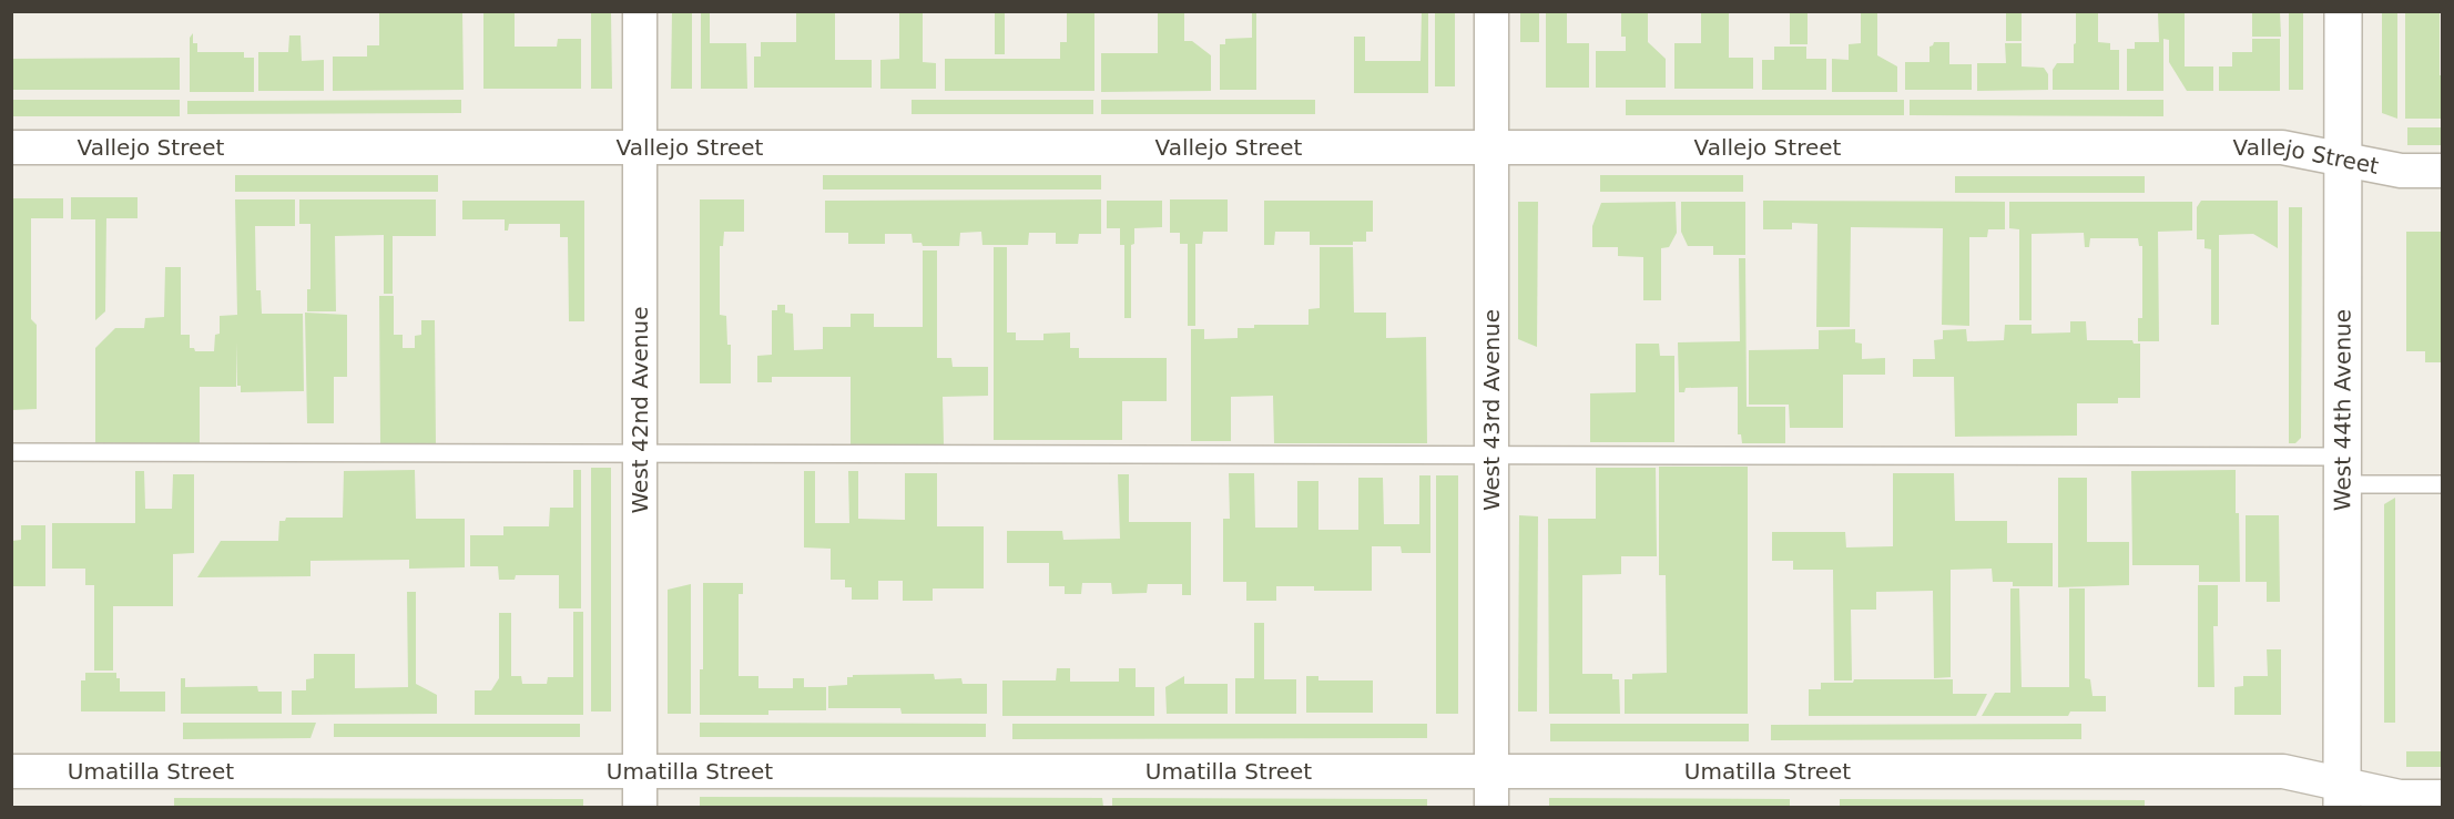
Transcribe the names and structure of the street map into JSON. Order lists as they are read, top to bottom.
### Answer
{
  "streets": {
    "street": [
      "Vallejo Street",
      "West 44th Avenue",
      "West 42nd Avenue",
      "West 43rd Avenue",
      "Umatilla Street"
    ]
  },
  "crossings": [
    ["Vallejo Street", "West 44th Avenue"],
    ["Vallejo Street", "West 42nd Avenue"],
    ["Vallejo Street", "West 43rd Avenue"],
    ["West 44th Avenue", "Umatilla Street"],
    ["West 42nd Avenue", "Umatilla Street"],
    ["West 43rd Avenue", "Umatilla Street"]
  ]
}
